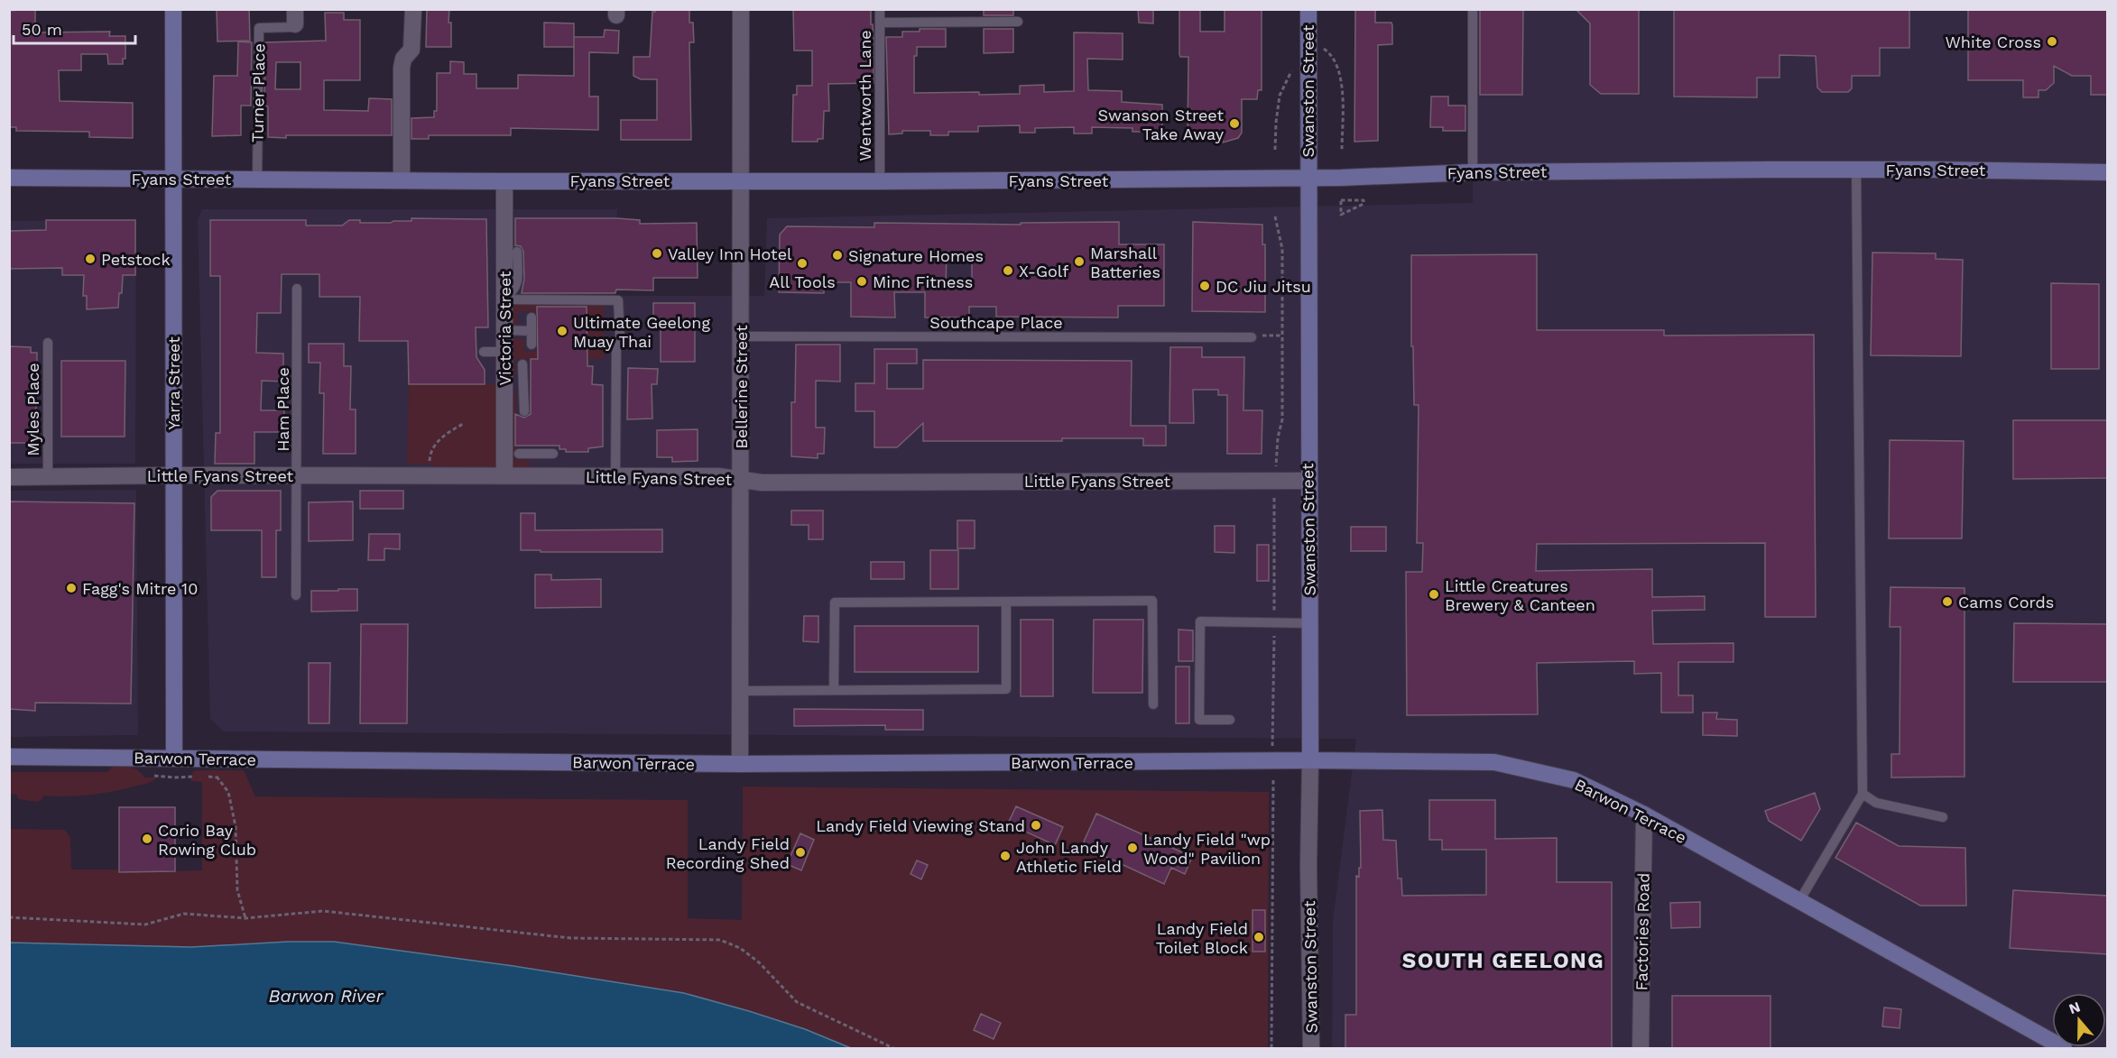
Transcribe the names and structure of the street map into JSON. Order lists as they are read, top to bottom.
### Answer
{
  "streets": {
    "street": [
      "Swanston Street",
      "Fyans Street",
      "Victoria Street",
      "Yarra Street",
      "Bellerine Street",
      "Little Fyans Street",
      "Barwon Terrace",
      "Factories Road"
    ],
    "lane": [
      "Turner Place",
      "Wentworth Lane",
      "Southcape Place",
      "Myles Place",
      "Ham Place"
    ]
  },
  "crossings": [
    ["Swanston Street", "Fyans Street"],
    ["Swanston Street", "Little Fyans Street"],
    ["Swanston Street", "Barwon Terrace"],
    ["Turner Place", "Fyans Street"],
    ["Wentworth Lane", "Fyans Street"],
    ["Fyans Street", "Victoria Street"],
    ["Fyans Street", "Yarra Street"],
    ["Fyans Street", "Bellerine Street"],
    ["Southcape Place", "Bellerine Street"],
    ["Victoria Street", "Little Fyans Street"],
    ["Yarra Street", "Little Fyans Street"],
    ["Yarra Street", "Barwon Terrace"],
    ["Bellerine Street", "Little Fyans Street"],
    ["Bellerine Street", "Barwon Terrace"],
    ["Myles Place", "Little Fyans Street"],
    ["Ham Place", "Little Fyans Street"],
    ["Barwon Terrace", "Factories Road"]
  ],
  "districts": ["SOUTH GEELONG"],
  "water": ["Barwon River"],
  "places": [
    "White Cross",
    "Swanson Street Take Away",
    "Valley Inn Hotel",
    "Signature Homes",
    "Petstock",
    "Marshall Batteries",
    "All Tools",
    "X-Golf",
    "Minc Fitness",
    "DC Jiu Jitsu",
    "Ultimate Geelong Muay Thai",
    "Fagg's Mitre 10",
    "Little Creatures Brewery & Canteen",
    "Cams Cords",
    "Landy Field Viewing Stand",
    "Corio Bay Rowing Club",
    "Landy Field \"wp Wood\" Pavilion",
    "Landy Field Recording Shed",
    "John Landy Athletic Field",
    "Landy Field Toilet Block"
  ],
  "scale_bar": "50 m",
  "north": "top"
}
